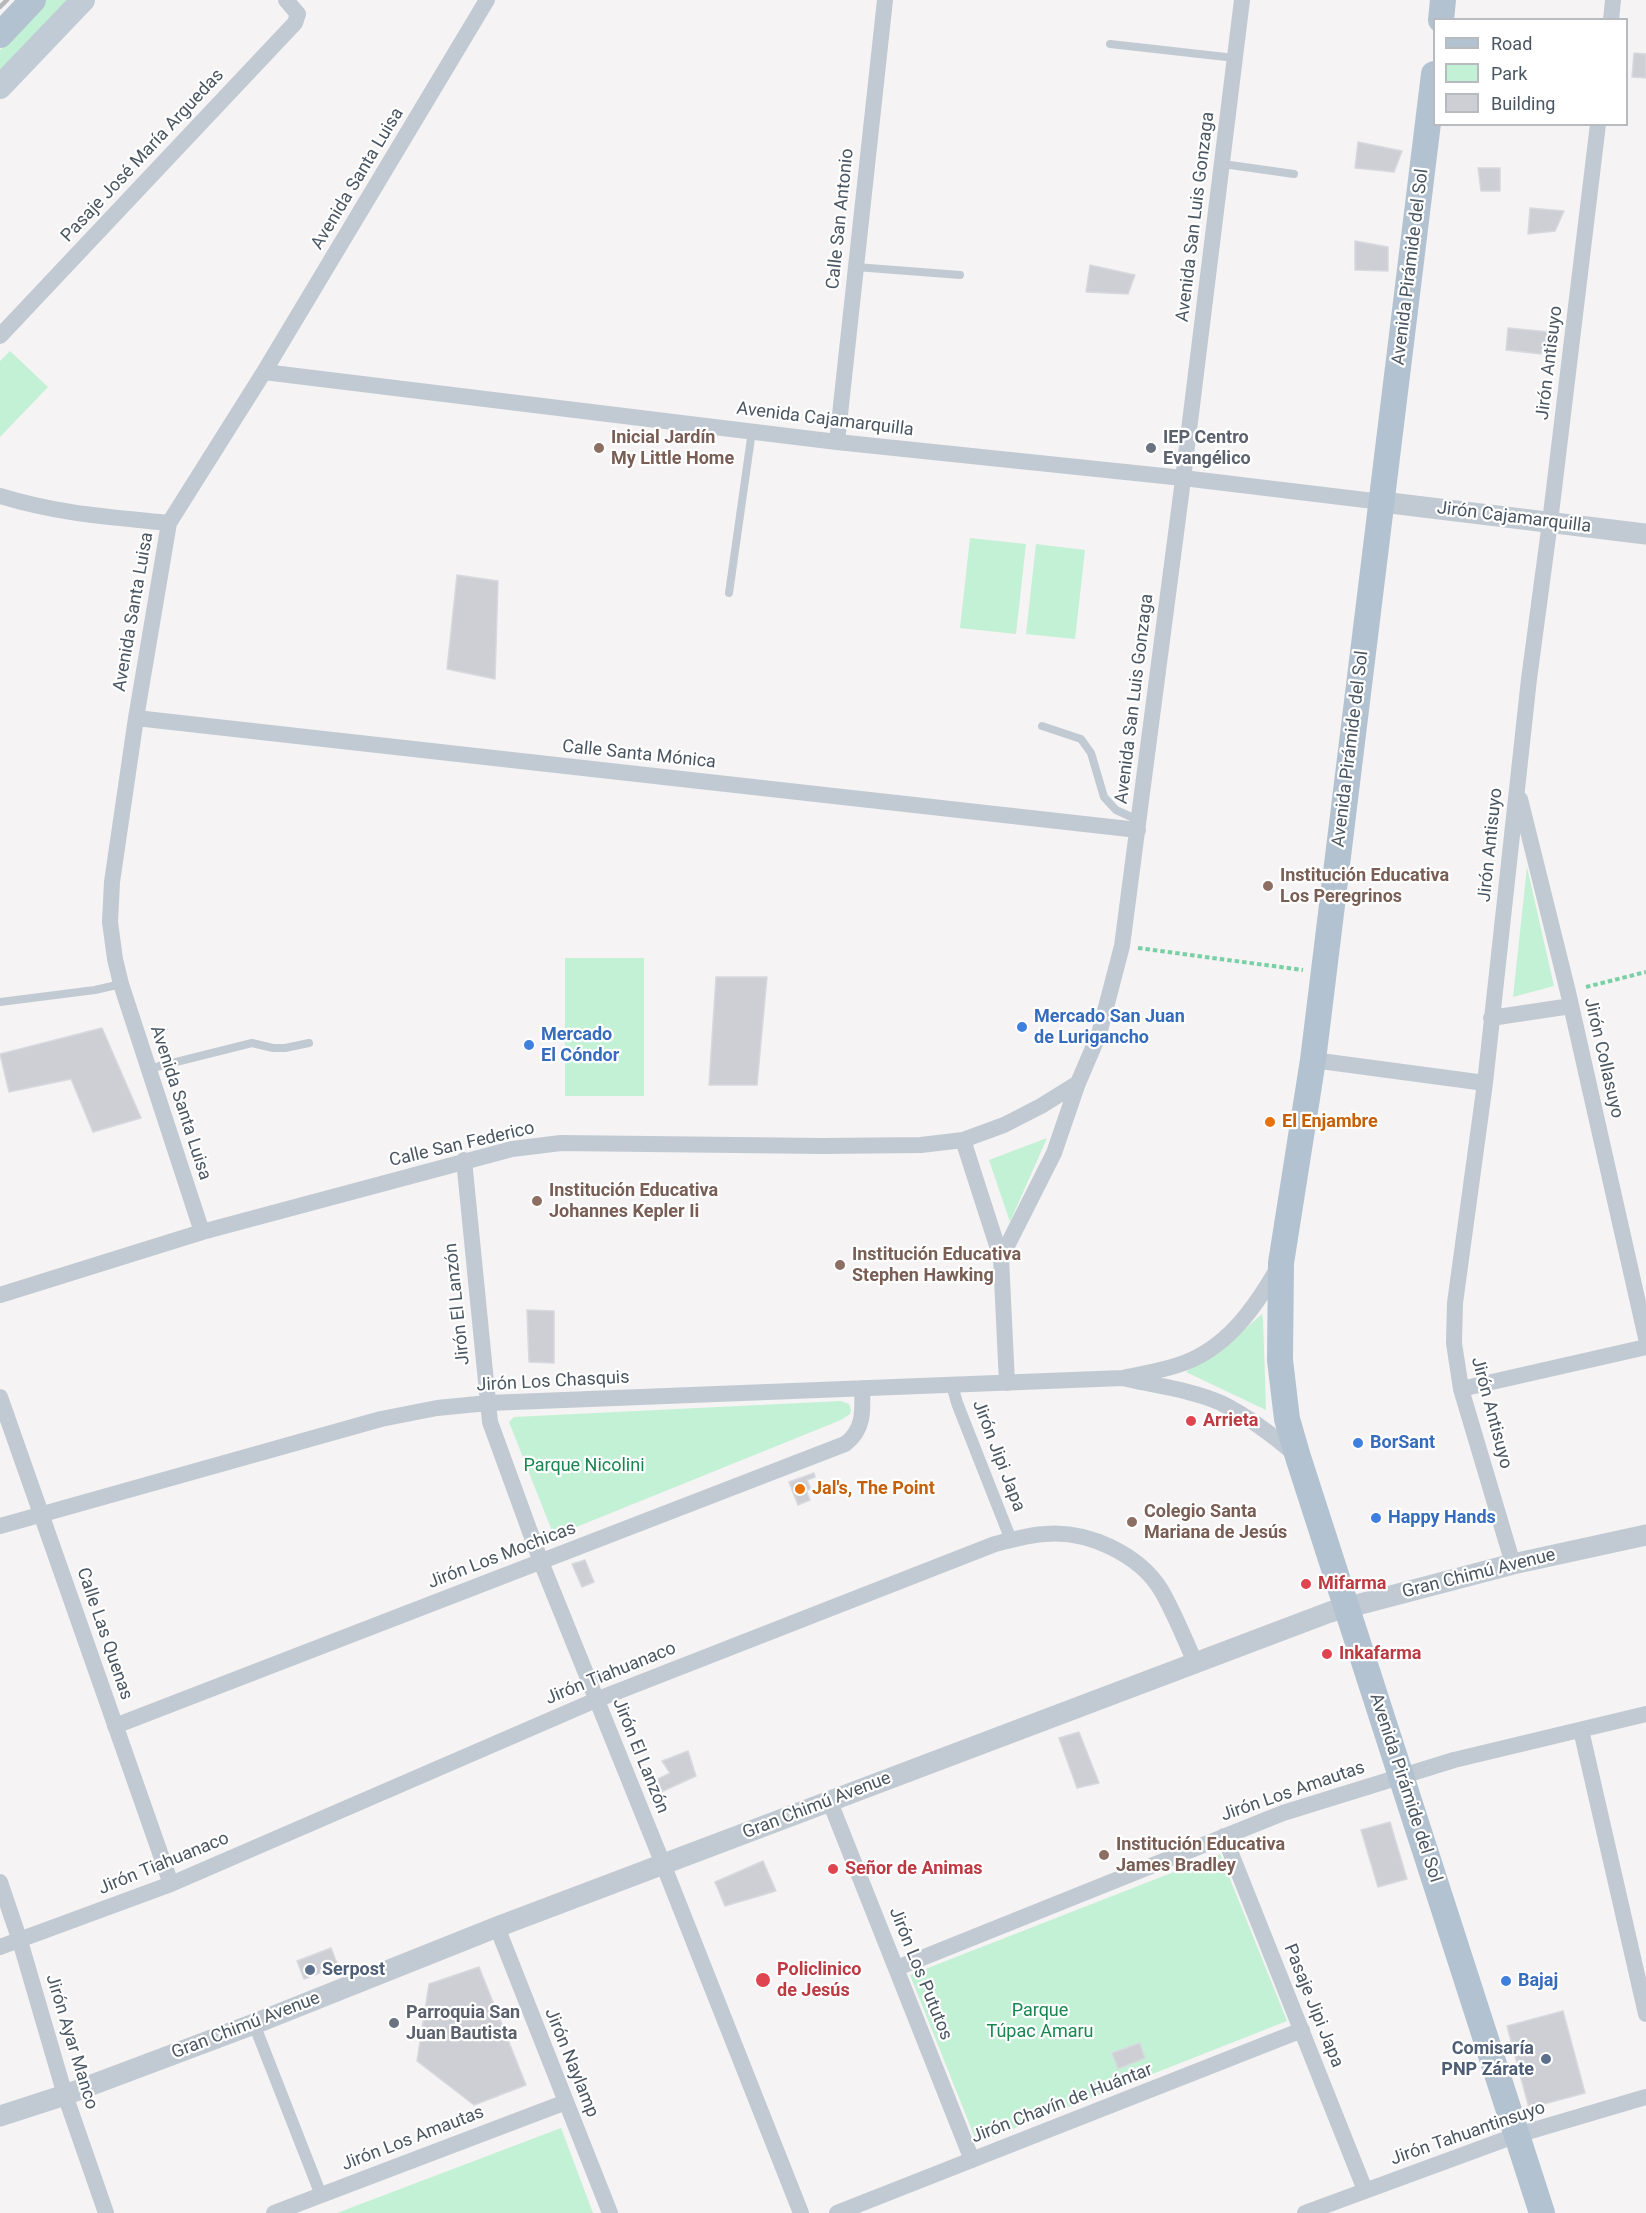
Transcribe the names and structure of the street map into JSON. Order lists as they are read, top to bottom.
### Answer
{
  "streets": {
    "main road": ["Avenida Pirámide del Sol"],
    "street": [
      "Pasaje José María Arguedas",
      "Avenida Santa Luisa",
      "Avenida San Luis Gonzaga",
      "Calle San Antonio",
      "Jirón Antisuyo",
      "Avenida Cajamarquilla",
      "Jirón Cajamarquilla",
      "Calle Santa Mónica",
      "Jirón Collasuyo",
      "Calle San Federico",
      "Jirón El Lanzón",
      "Jirón Los Chasquis",
      "Jirón Jipi Japa",
      "Jirón Los Mochicas",
      "Gran Chimú Avenue",
      "Calle Las Quenas",
      "Jirón Tiahuanaco",
      "Jirón Los Amautas",
      "Jirón Los Pututos",
      "Pasaje Jipi Japa",
      "Jirón Ayar Manco",
      "Jirón Naylamp",
      "Jirón Chavín de Huántar",
      "Jirón Tahuantinsuyo"
    ]
  },
  "crossings": [
    ["Avenida Santa Luisa", "Avenida Cajamarquilla"],
    ["Avenida Santa Luisa", "Calle Santa Mónica"],
    ["Avenida Santa Luisa", "Calle San Federico"],
    ["Avenida San Luis Gonzaga", "Avenida Cajamarquilla"],
    ["Avenida San Luis Gonzaga", "Calle Santa Mónica"],
    ["Avenida San Luis Gonzaga", "Calle San Federico"],
    ["Calle San Antonio", "Avenida Cajamarquilla"],
    ["Avenida Pirámide del Sol", "Avenida Cajamarquilla"],
    ["Avenida Pirámide del Sol", "Jirón Cajamarquilla"],
    ["Avenida Pirámide del Sol", "Jirón Los Chasquis"],
    ["Avenida Pirámide del Sol", "Gran Chimú Avenue"],
    ["Avenida Pirámide del Sol", "Jirón Los Amautas"],
    ["Avenida Pirámide del Sol", "Jirón Tahuantinsuyo"],
    ["Jirón Antisuyo", "Jirón Cajamarquilla"],
    ["Jirón Antisuyo", "Jirón Collasuyo"],
    ["Jirón Antisuyo", "Gran Chimú Avenue"],
    ["Avenida Cajamarquilla", "Jirón Cajamarquilla"],
    ["Calle San Federico", "Jirón El Lanzón"],
    ["Jirón El Lanzón", "Jirón Los Chasquis"],
    ["Jirón El Lanzón", "Jirón Los Mochicas"],
    ["Jirón El Lanzón", "Gran Chimú Avenue"],
    ["Jirón El Lanzón", "Jirón Tiahuanaco"],
    ["Jirón Los Chasquis", "Jirón Jipi Japa"],
    ["Jirón Los Chasquis", "Jirón Los Mochicas"],
    ["Jirón Los Chasquis", "Calle Las Quenas"],
    ["Jirón Jipi Japa", "Jirón Tiahuanaco"],
    ["Jirón Los Mochicas", "Calle Las Quenas"],
    ["Gran Chimú Avenue", "Jirón Tiahuanaco"],
    ["Gran Chimú Avenue", "Jirón Los Pututos"],
    ["Gran Chimú Avenue", "Jirón Ayar Manco"],
    ["Gran Chimú Avenue", "Jirón Naylamp"],
    ["Calle Las Quenas", "Jirón Tiahuanaco"],
    ["Jirón Tiahuanaco", "Jirón Ayar Manco"],
    ["Jirón Los Amautas", "Jirón Los Pututos"],
    ["Jirón Los Amautas", "Pasaje Jipi Japa"],
    ["Jirón Los Amautas", "Jirón Naylamp"],
    ["Jirón Los Pututos", "Jirón Chavín de Huántar"],
    ["Pasaje Jipi Japa", "Jirón Chavín de Huántar"],
    ["Pasaje Jipi Japa", "Jirón Tahuantinsuyo"]
  ],
  "parks": ["Parque Nicolini", "Parque Túpac Amaru"],
  "places": [
    "Inicial Jardín My Little Home",
    "IEP Centro Evangélico",
    "Institución Educativa Los Peregrinos",
    "Mercado San Juan de Lurigancho",
    "Mercado El Cóndor",
    "El Enjambre",
    "Institución Educativa Johannes Kepler Ii",
    "Institución Educativa Stephen Hawking",
    "Arrieta",
    "BorSant",
    "Jal's, The Point",
    "Happy Hands",
    "Colegio Santa Mariana de Jesús",
    "Mifarma",
    "Inkafarma",
    "Institución Educativa James Bradley",
    "Señor de Animas",
    "Serpost",
    "Policlinico de Jesús",
    "Bajaj",
    "Parroquia San Juan Bautista",
    "Comisaría PNP Zárate"
  ],
  "legend": ["Road", "Park", "Building"]
}
